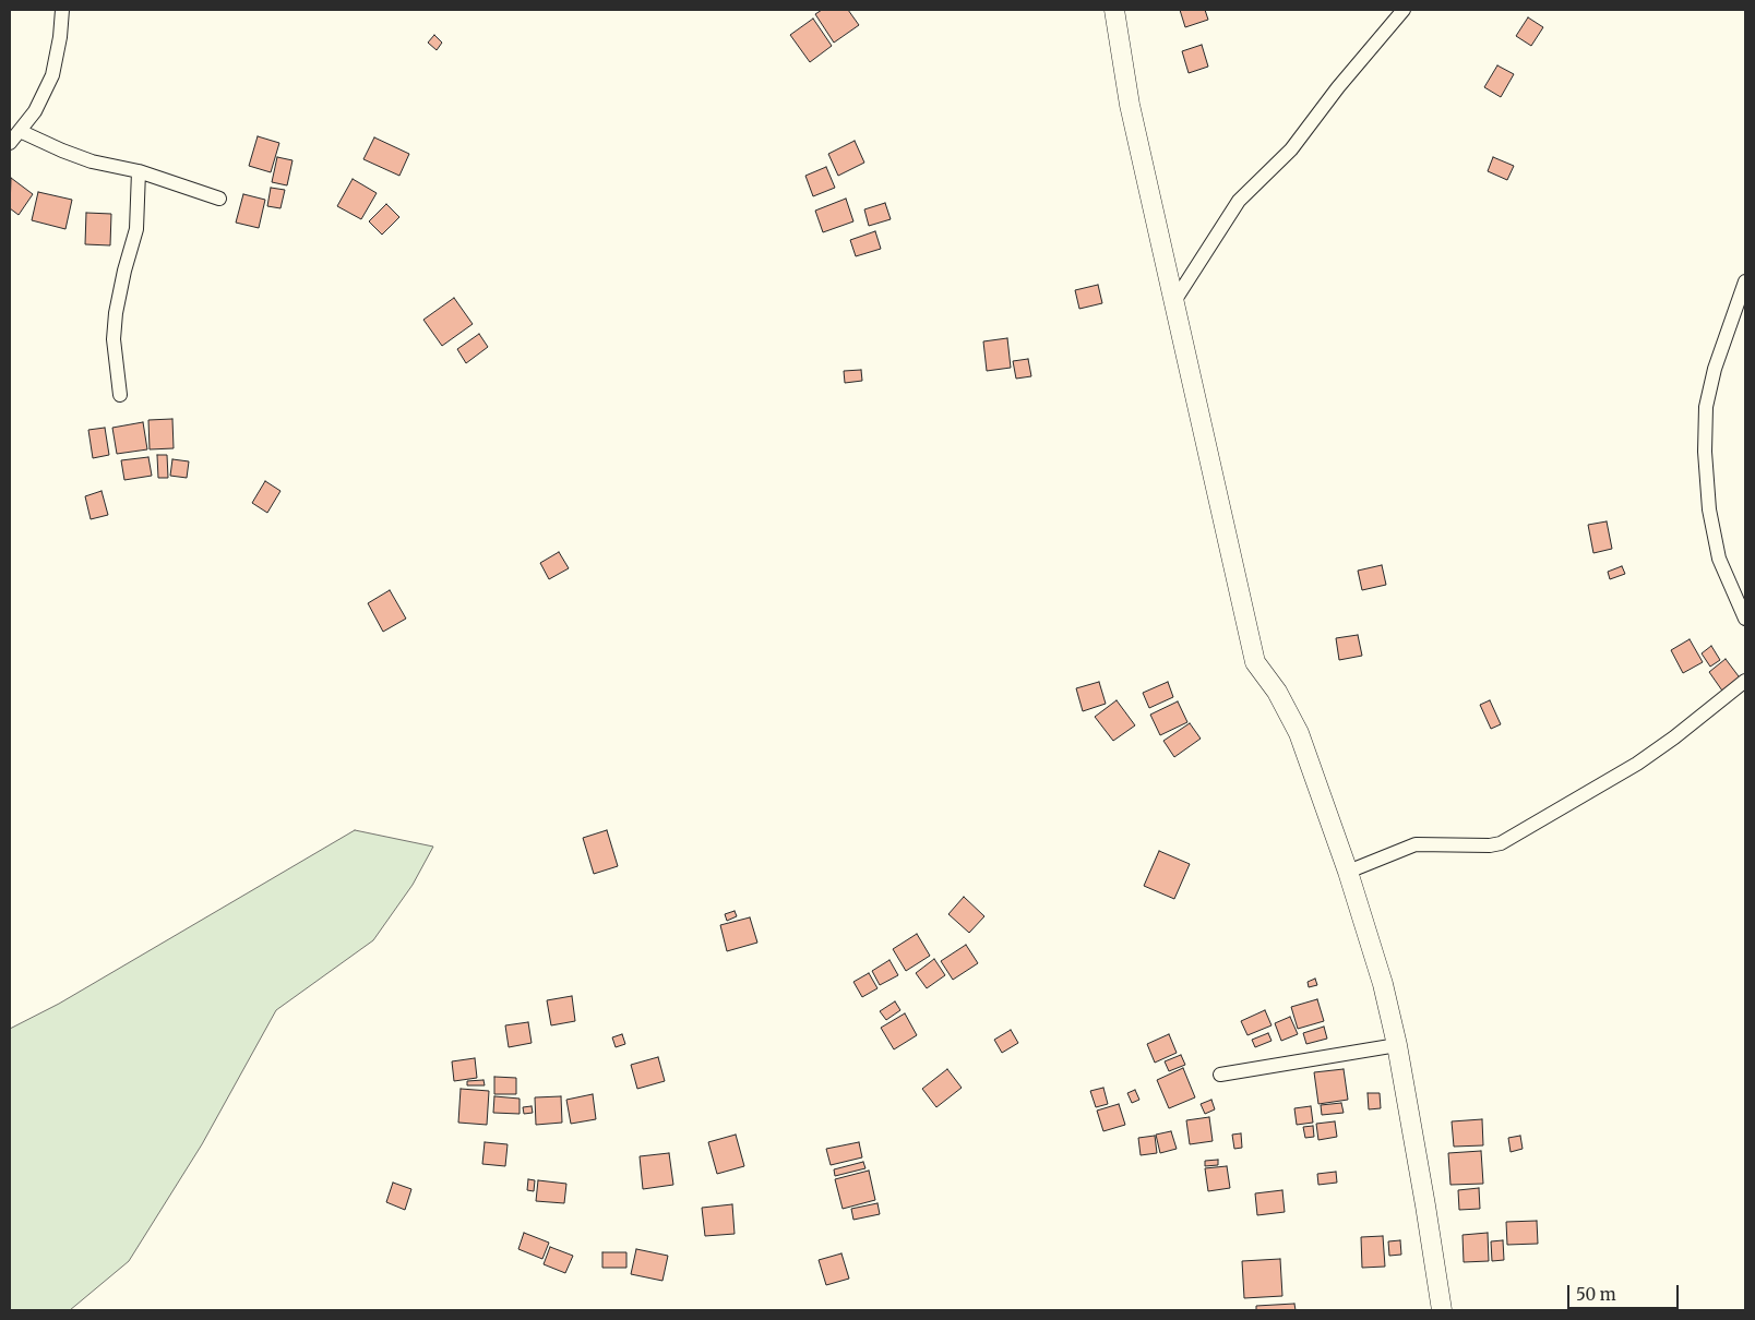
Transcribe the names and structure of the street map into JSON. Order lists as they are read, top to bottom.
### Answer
{
  "scale_bar": "50 m"
}
